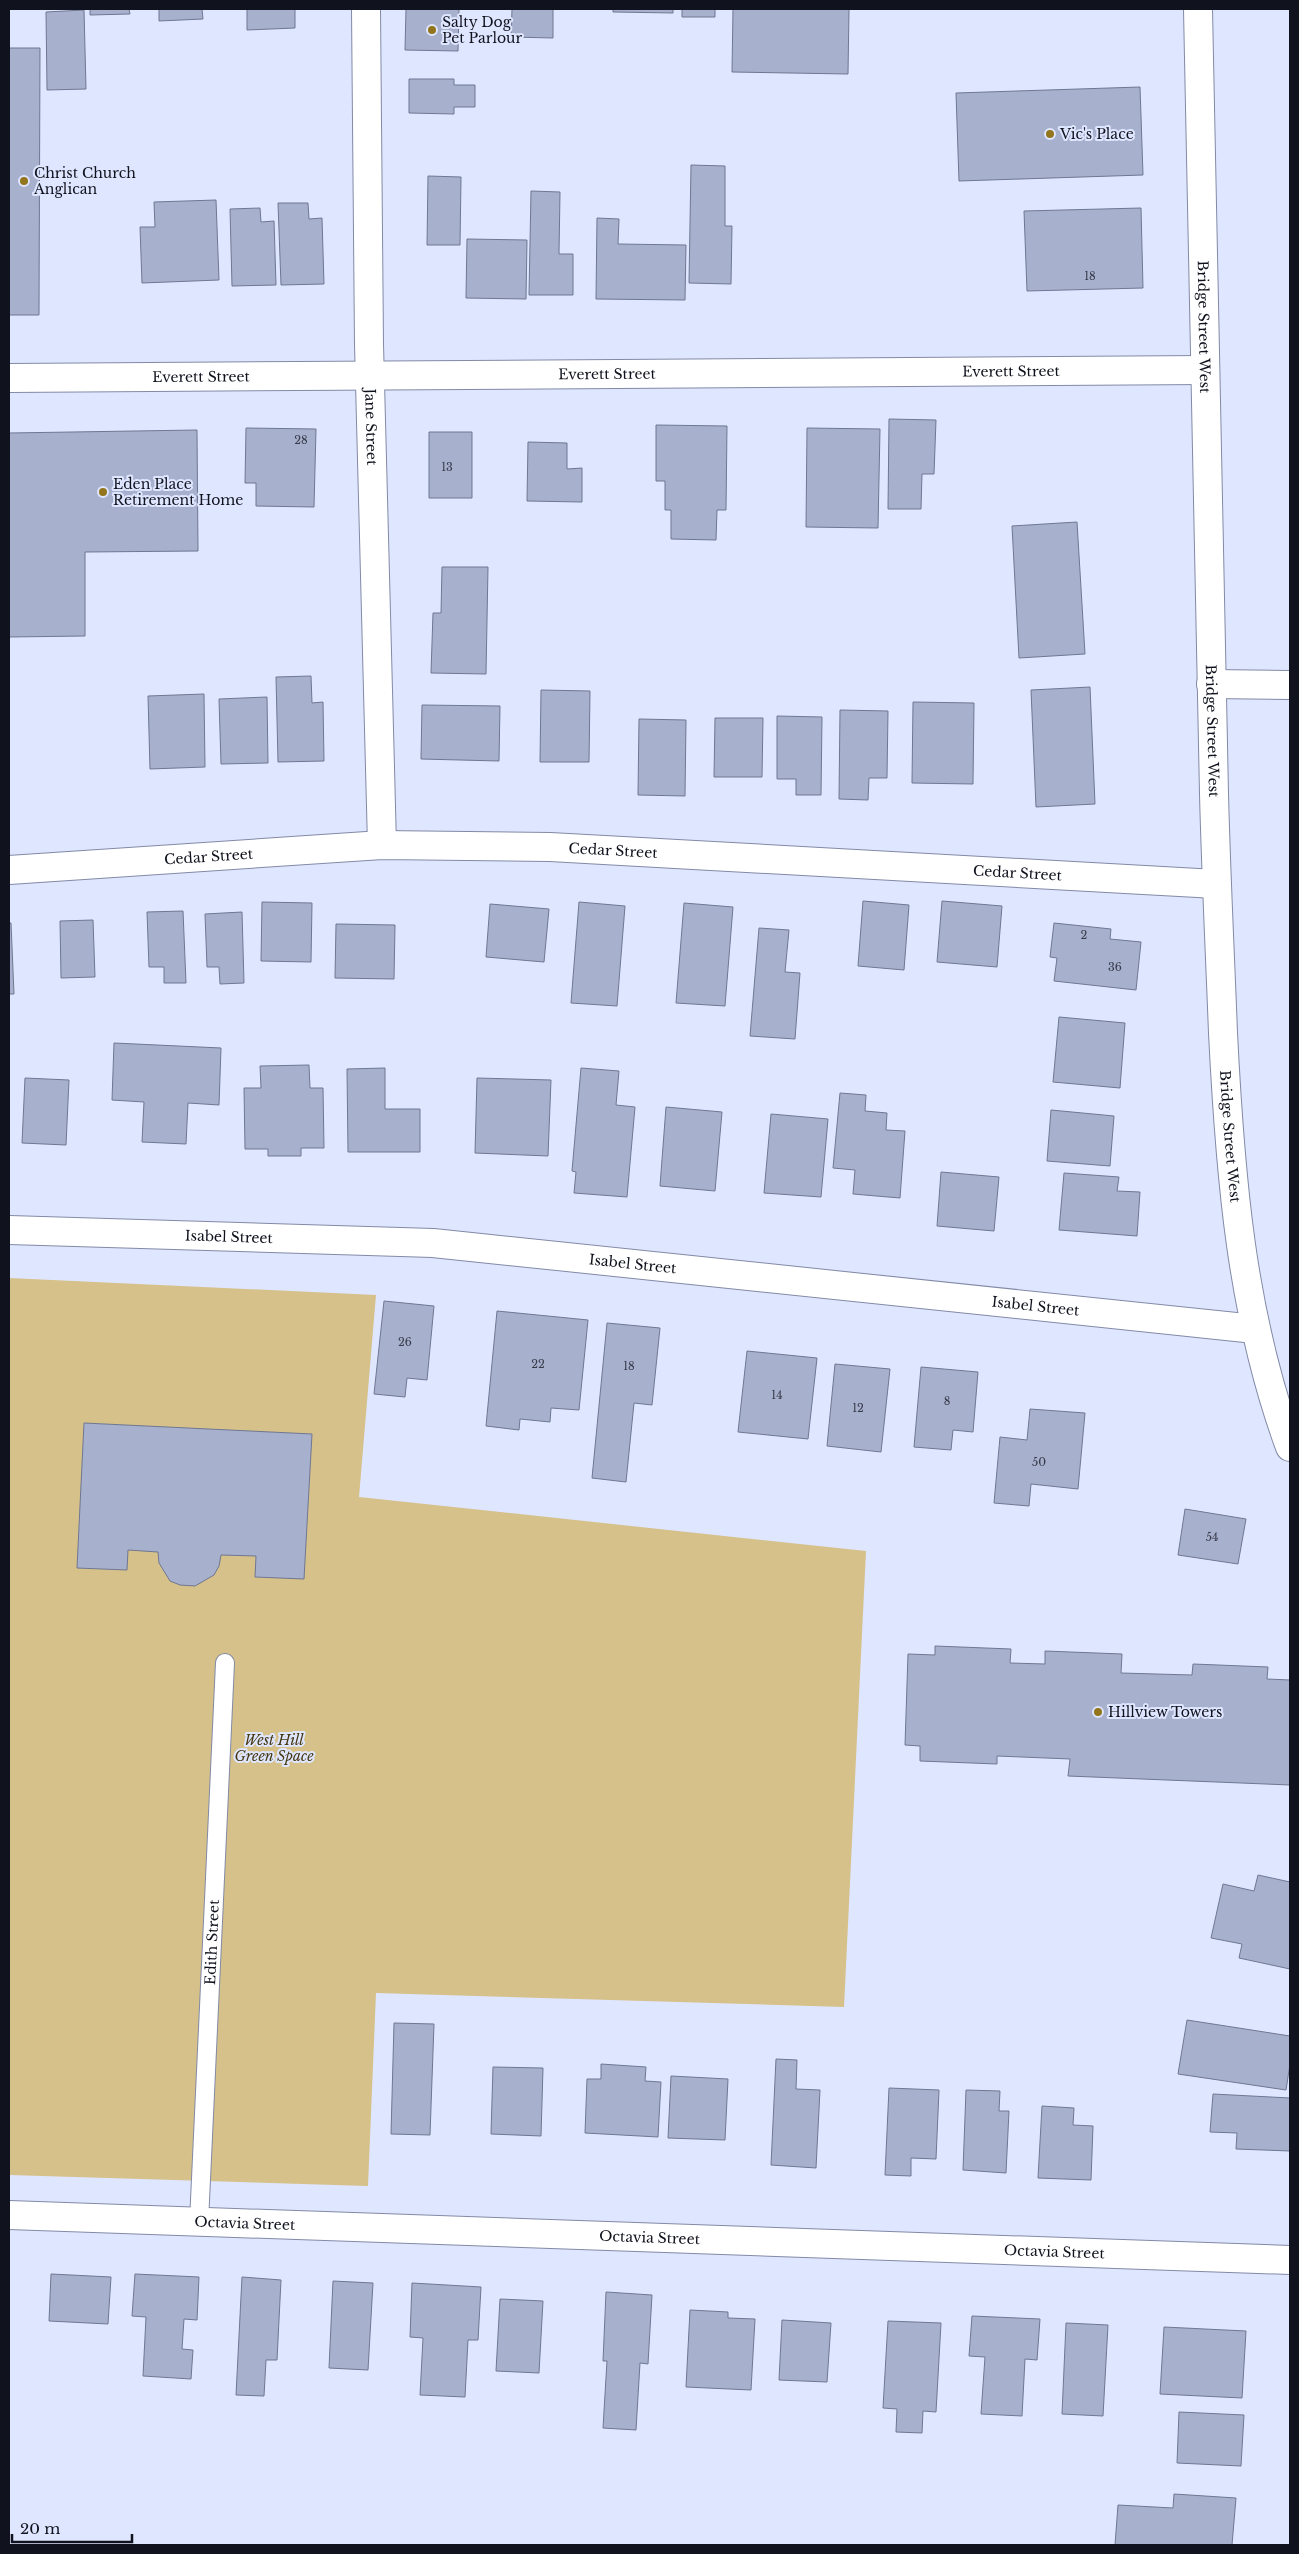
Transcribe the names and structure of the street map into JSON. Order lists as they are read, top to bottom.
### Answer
{
  "streets": {
    "street": [
      "Bridge Street West",
      "Everett Street",
      "Jane Street",
      "Cedar Street",
      "Isabel Street",
      "Octavia Street"
    ],
    "lane": ["Edith Street"]
  },
  "crossings": [
    ["Bridge Street West", "Everett Street"],
    ["Bridge Street West", "Cedar Street"],
    ["Bridge Street West", "Isabel Street"],
    ["Everett Street", "Jane Street"],
    ["Jane Street", "Cedar Street"],
    ["Edith Street", "Octavia Street"]
  ],
  "parks": ["West Hill Green Space"],
  "places": [
    "Salty Dog Pet Parlour",
    "Vic's Place",
    "Christ Church Anglican",
    "Eden Place Retirement Home",
    "Hillview Towers"
  ],
  "house_numbers": [
    "18",
    "28",
    "13",
    "2",
    "36",
    "26",
    "22",
    "18",
    "14",
    "8",
    "12",
    "50",
    "54"
  ],
  "scale_bar": "20 m"
}
